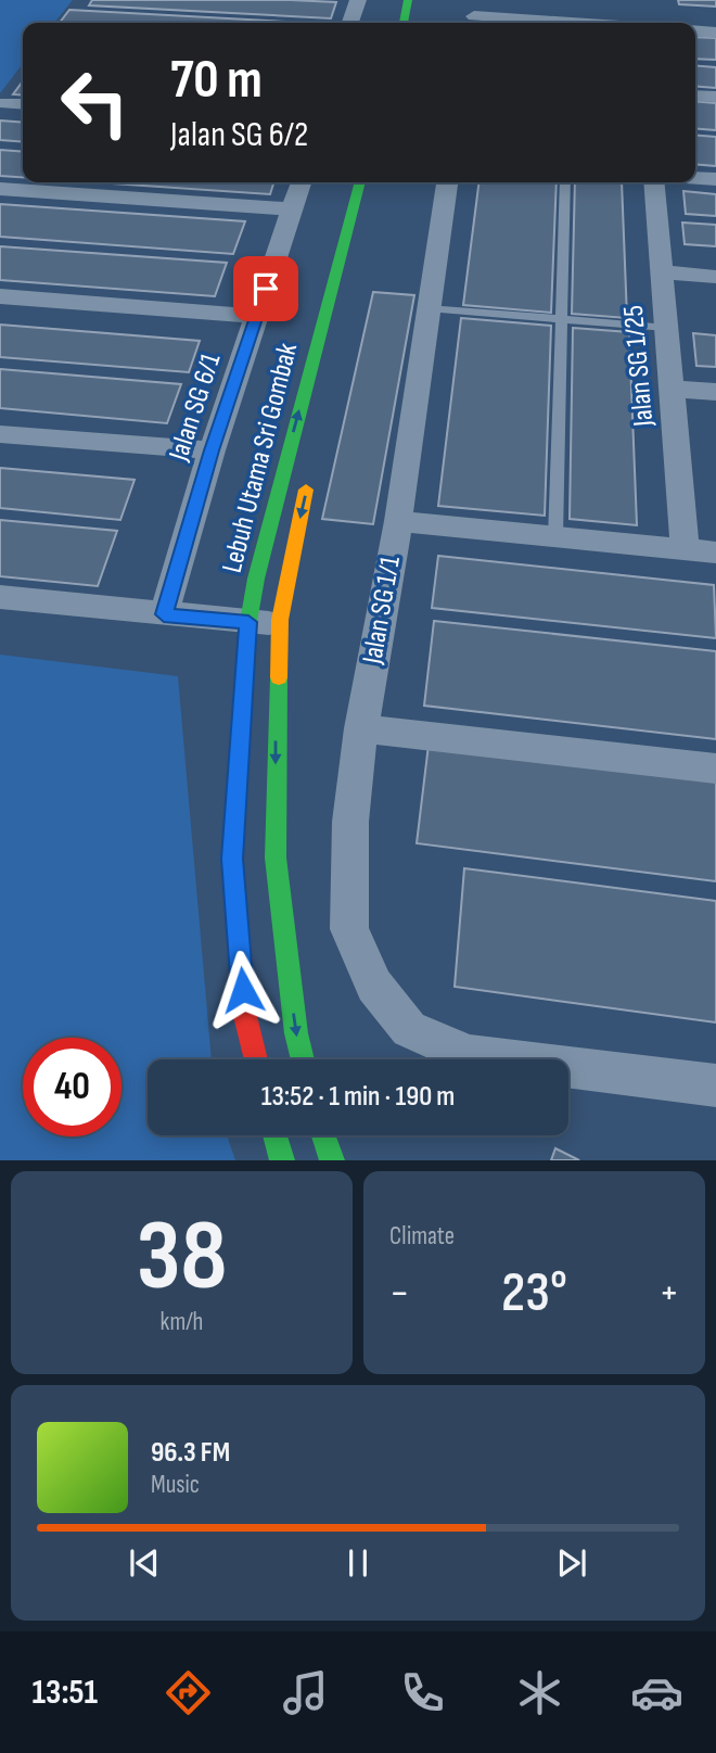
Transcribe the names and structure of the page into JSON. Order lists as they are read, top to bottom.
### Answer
{
  "streets": {
    "street": [
      "Jalan SG 1/25",
      "Jalan SG 6/1",
      "Lebuh Utama Sri Gombak",
      "Jalan SG 1/1"
    ]
  },
  "page": {
    "turn": ["70 m", "Jalan SG 6/2"],
    "limit": "40",
    "trip": "13:52 · 1 min · 190 m",
    "tile": [
      ["38", "km/h"],
      "Climate"
    ],
    "heat": ["−", "23°", "+"],
    "song": ["96.3 FM", "Music"],
    "tabs": "13:51"
  }
}
